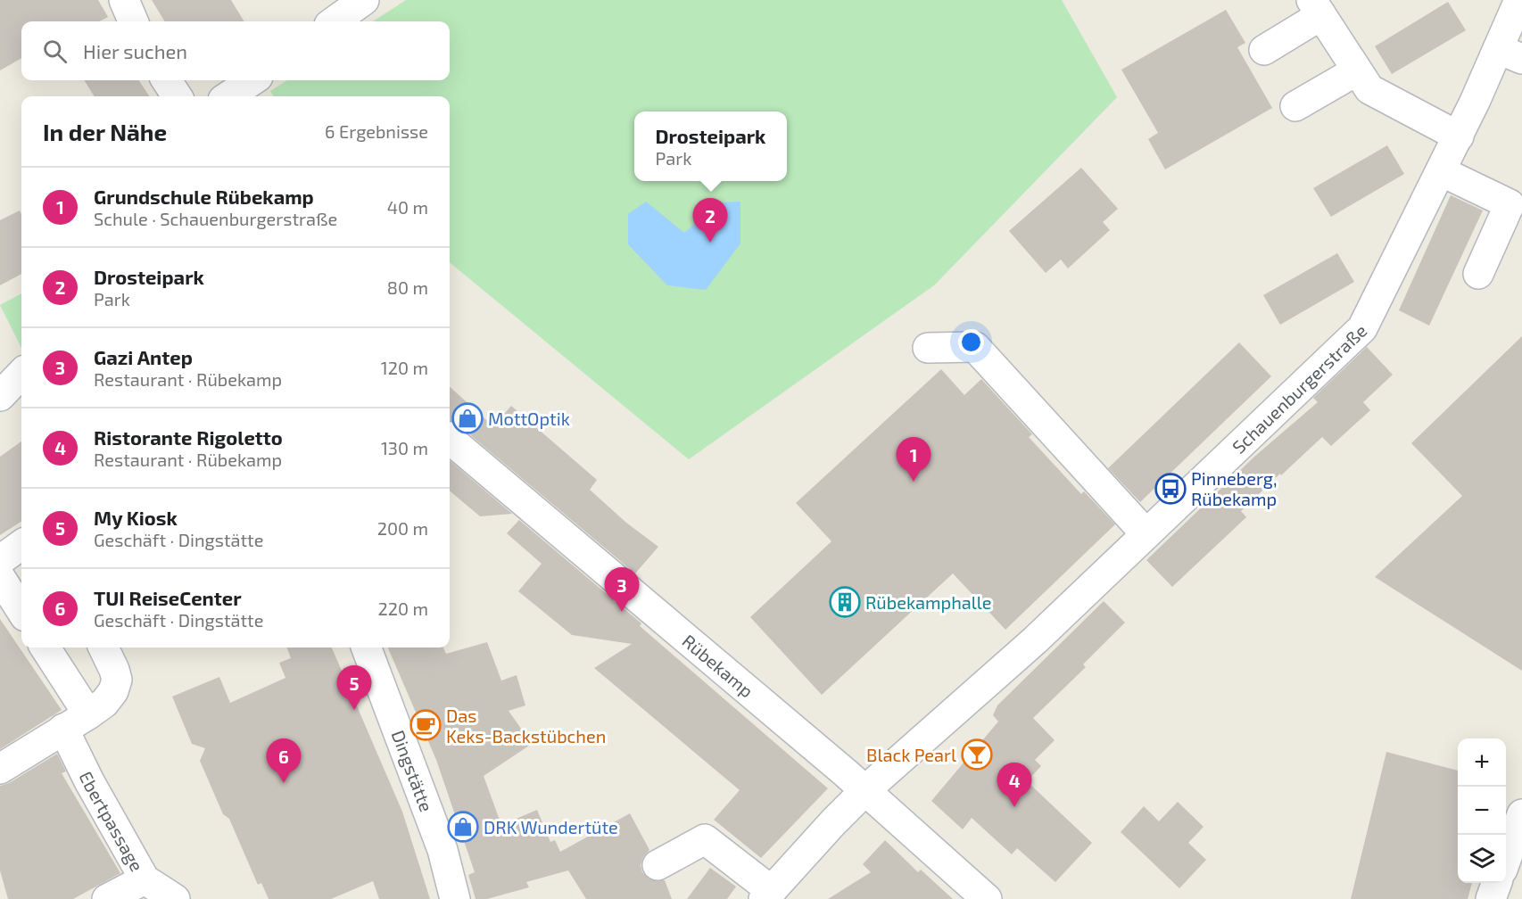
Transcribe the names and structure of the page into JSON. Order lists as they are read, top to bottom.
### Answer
{
  "streets": {
    "street": [
      "Schauenburgerstraße",
      "Rübekamp",
      "Dingstätte",
      "Ebertpassage"
    ]
  },
  "crossings": [
    ["Schauenburgerstraße", "Rübekamp"]
  ],
  "places": {
    "shop": ["MottOptik", "DRK Wundertüte"],
    "bus stop": ["Pinneberg, Rübekamp"],
    "building": ["Rübekamphalle"],
    "cafe": ["Das Keks-Backstübchen"],
    "bar": ["Black Pearl"]
  },
  "page": {
    "search": "Hier suchen",
    "heading": ["In der Nähe", "6 Ergebnisse"],
    "popup": ["Drosteipark", "Park"],
    "list": [
      {
        "mark": "1",
        "name": "Grundschule Rübekamp",
        "note": "Schule · Schauenburgerstraße",
        "value": "40 m"
      },
      {
        "mark": "2",
        "name": "Drosteipark",
        "note": "Park",
        "value": "80 m"
      },
      {
        "mark": "3",
        "name": "Gazi Antep",
        "note": "Restaurant · Rübekamp",
        "value": "120 m"
      },
      {
        "mark": "4",
        "name": "Ristorante Rigoletto",
        "note": "Restaurant · Rübekamp",
        "value": "130 m"
      },
      {
        "mark": "5",
        "name": "My Kiosk",
        "note": "Geschäft · Dingstätte",
        "value": "200 m"
      },
      {
        "mark": "6",
        "name": "TUI ReiseCenter",
        "note": "Geschäft · Dingstätte",
        "value": "220 m"
      }
    ],
    "pins": [
      "2",
      "1",
      "3",
      "5",
      "6",
      "4"
    ],
    "map_buttons": ["+", "−"]
  }
}
